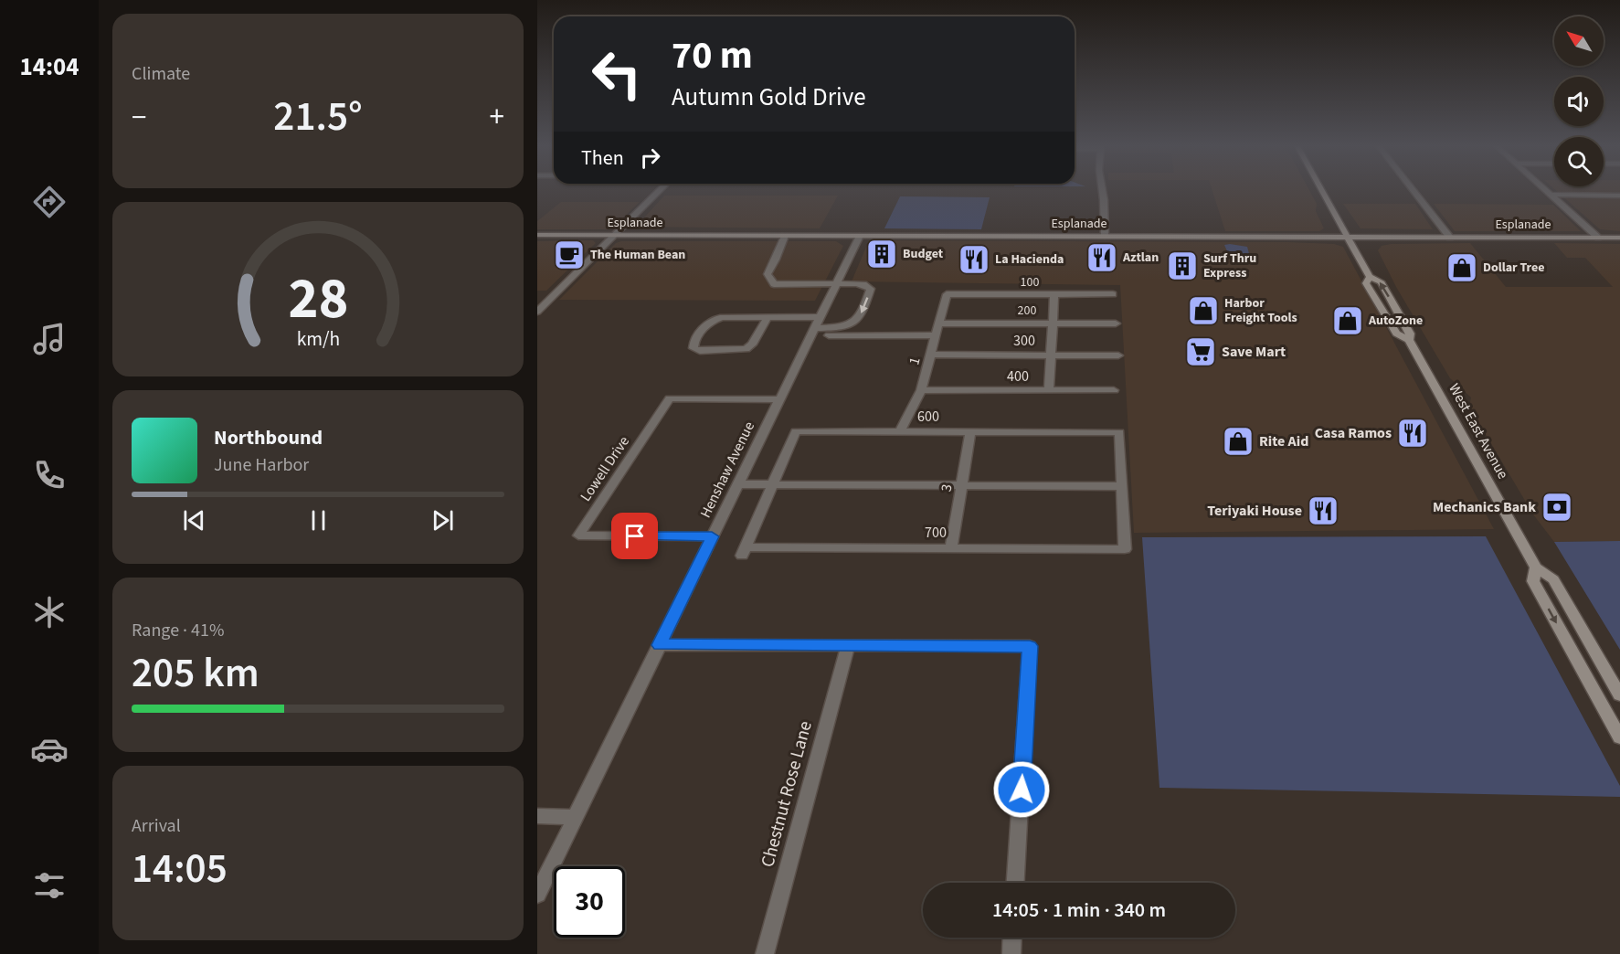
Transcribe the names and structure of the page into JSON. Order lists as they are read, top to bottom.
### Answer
{
  "streets": {
    "main road": ["Esplanade", "West East Avenue"],
    "street": [
      "100",
      "200",
      "300",
      "1",
      "400",
      "600",
      "Lowell Drive",
      "Henshaw Avenue",
      "3",
      "700",
      "Chestnut Rose Lane"
    ]
  },
  "crossings": [
    ["Esplanade", "West East Avenue"],
    ["Esplanade", "Henshaw Avenue"],
    ["100", "1"],
    ["200", "1"],
    ["300", "1"],
    ["1", "400"],
    ["1", "600"],
    ["600", "3"],
    ["600", "700"],
    ["Lowell Drive", "Henshaw Avenue"],
    ["3", "700"]
  ],
  "places": {
    "building": ["Budget", "Surf Thru Express"],
    "cafe": ["The Human Bean"],
    "restaurant": [
      "Aztlan",
      "La Hacienda",
      "Casa Ramos",
      "Teriyaki House"
    ],
    "shop": [
      "Dollar Tree",
      "Harbor Freight Tools",
      "AutoZone",
      "Rite Aid"
    ],
    "supermarket": ["Save Mart"],
    "bank": ["Mechanics Bank"]
  },
  "north": "top left",
  "page": {
    "tabs": "14:04",
    "tile": [
      "Climate",
      ["Range · 41%", "205 km"],
      ["Arrival", "14:05"]
    ],
    "turn": ["70 m", "Autumn Gold Drive"],
    "heat": ["−", "21.5°", "+"],
    "then": "Then",
    "song": ["Northbound", "June Harbor"],
    "limit": "30",
    "trip": "14:05 · 1 min · 340 m",
    "gauge": ["28", "km/h"]
  }
}
